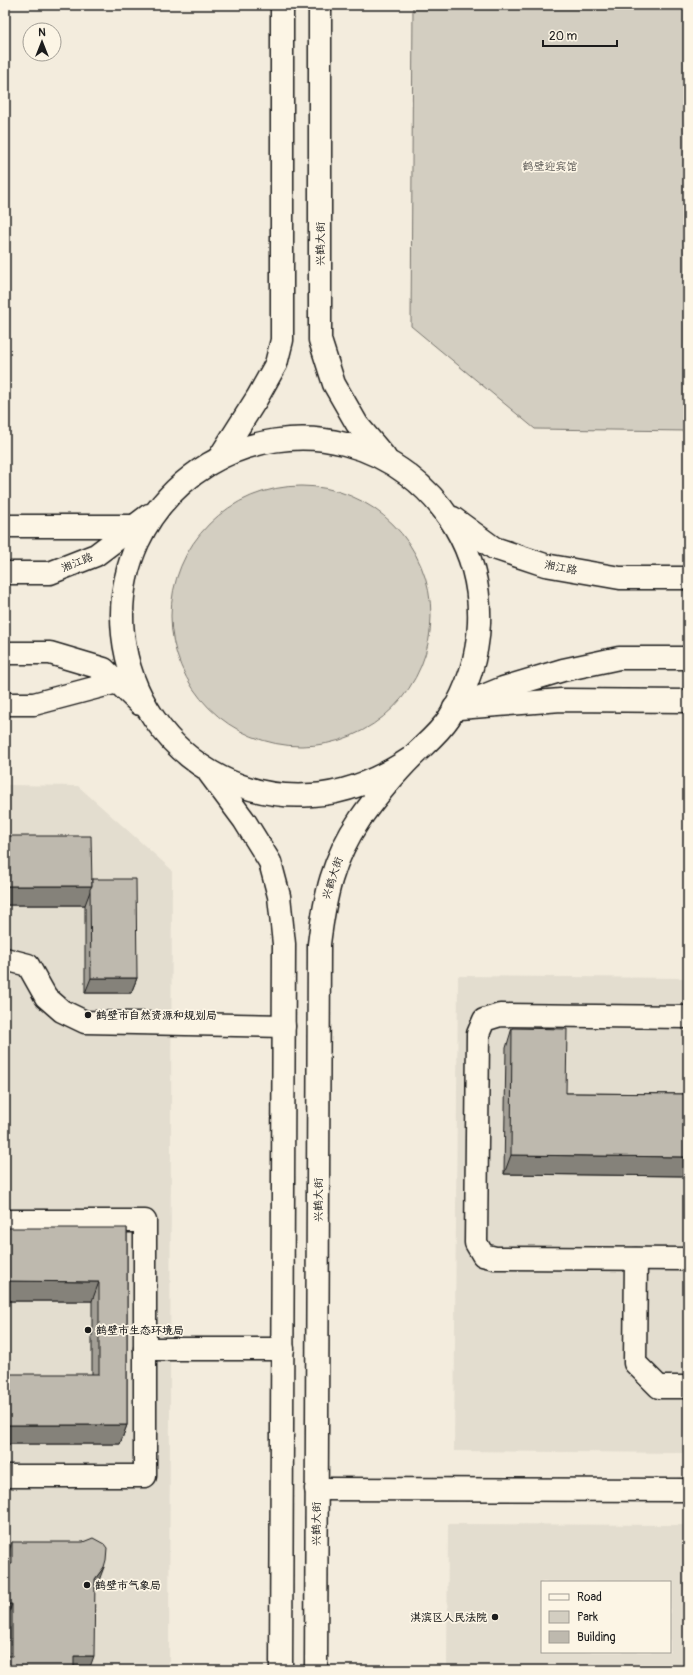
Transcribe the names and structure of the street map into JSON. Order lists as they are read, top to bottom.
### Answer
{
  "streets": {
    "main road": ["兴鹤大街", "湘江路"]
  },
  "parks": ["鹤壁迎宾馆"],
  "places": [
    "鹤壁市自然资源和规划局",
    "鹤壁市生态环境局",
    "鹤壁市气象局",
    "淇滨区人民法院"
  ],
  "legend": ["Road", "Park", "Building"],
  "scale_bar": "20 m",
  "north": "top"
}
